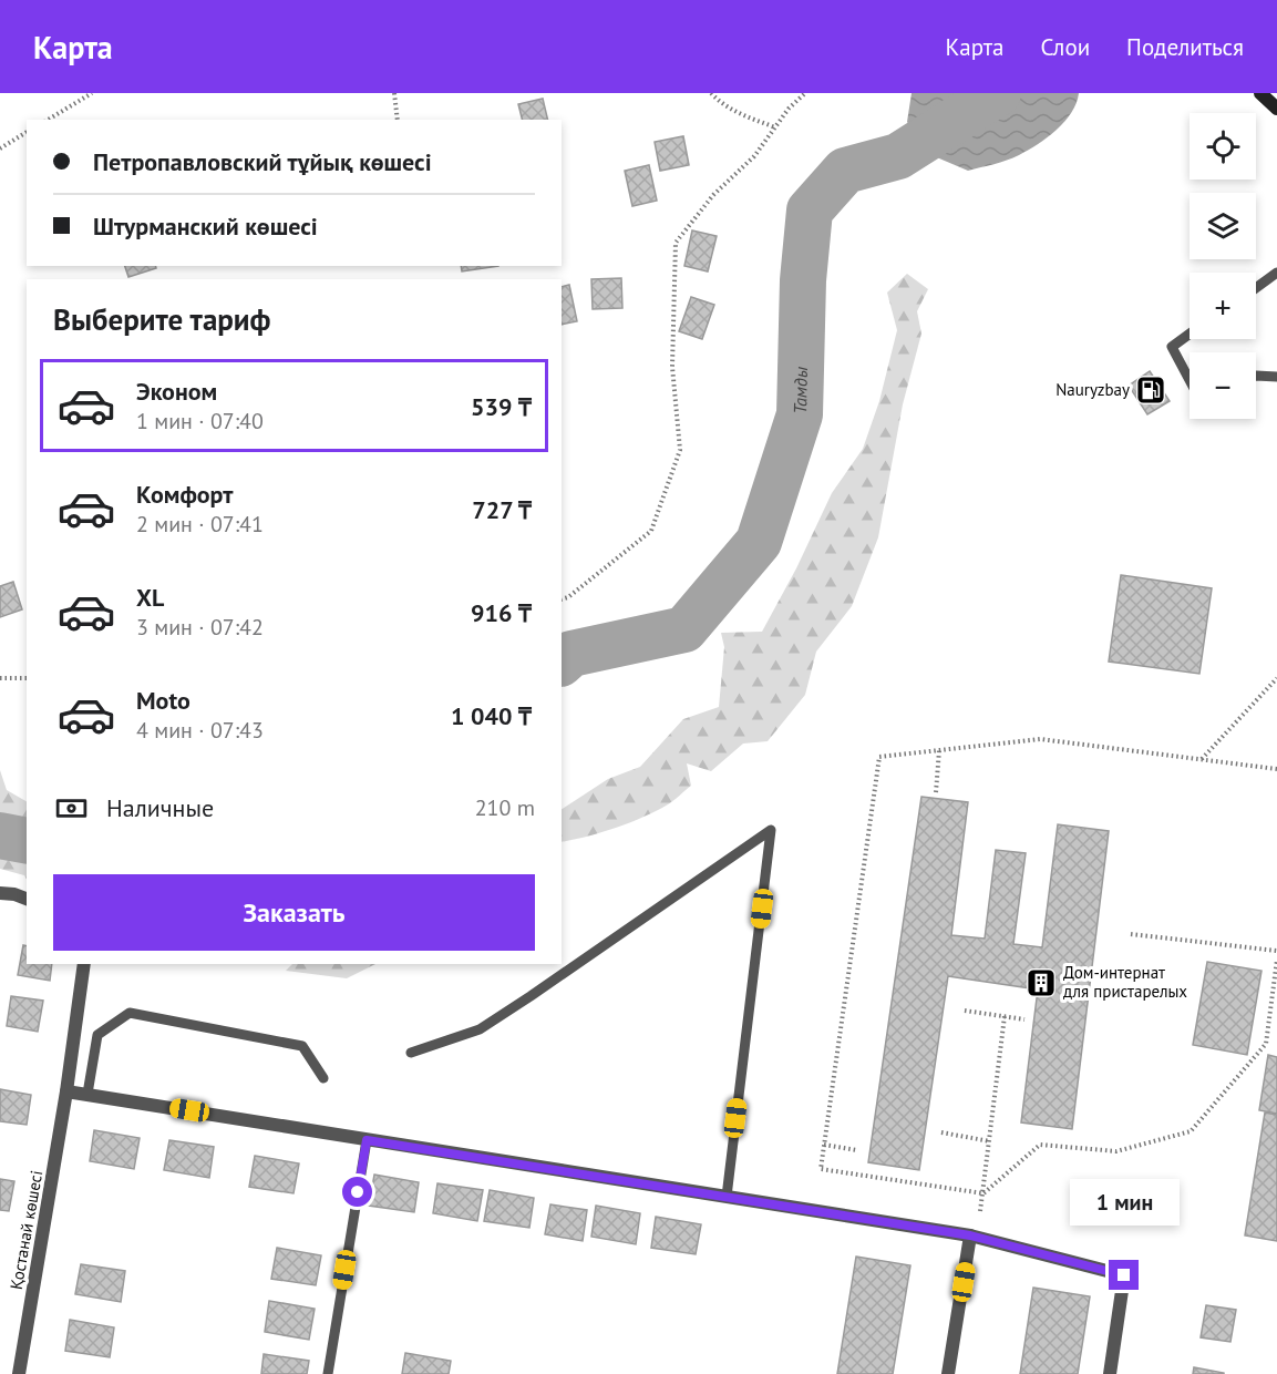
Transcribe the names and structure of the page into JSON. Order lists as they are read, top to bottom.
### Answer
{
  "streets": {
    "street": ["Қостанай көшесі"]
  },
  "water": ["Тамды"],
  "places": {
    "fuel station": ["Nauryzbay"],
    "building": ["Дом-интернат для пристарелых"]
  },
  "page": {
    "header": "Карта",
    "nav": ["Карта", "Слои", "Поделиться"],
    "map_buttons": ["+", "−"],
    "banner": ["Петропавловский тұйық көшесі", "Штурманский көшесі"],
    "heading": "Выберите тариф",
    "list": [
      {
        "name": "Эконом",
        "note": "1 мин · 07:40",
        "value": "539 ₸"
      },
      {
        "name": "Комфорт",
        "note": "2 мин · 07:41",
        "value": "727 ₸"
      },
      {
        "name": "XL",
        "note": "3 мин · 07:42",
        "value": "916 ₸"
      },
      {
        "name": "Moto",
        "note": "4 мин · 07:43",
        "value": "1 040 ₸"
      }
    ],
    "pay": ["Наличные", "210 m"],
    "buttons": "Заказать",
    "bubble": "1 мин"
  }
}
